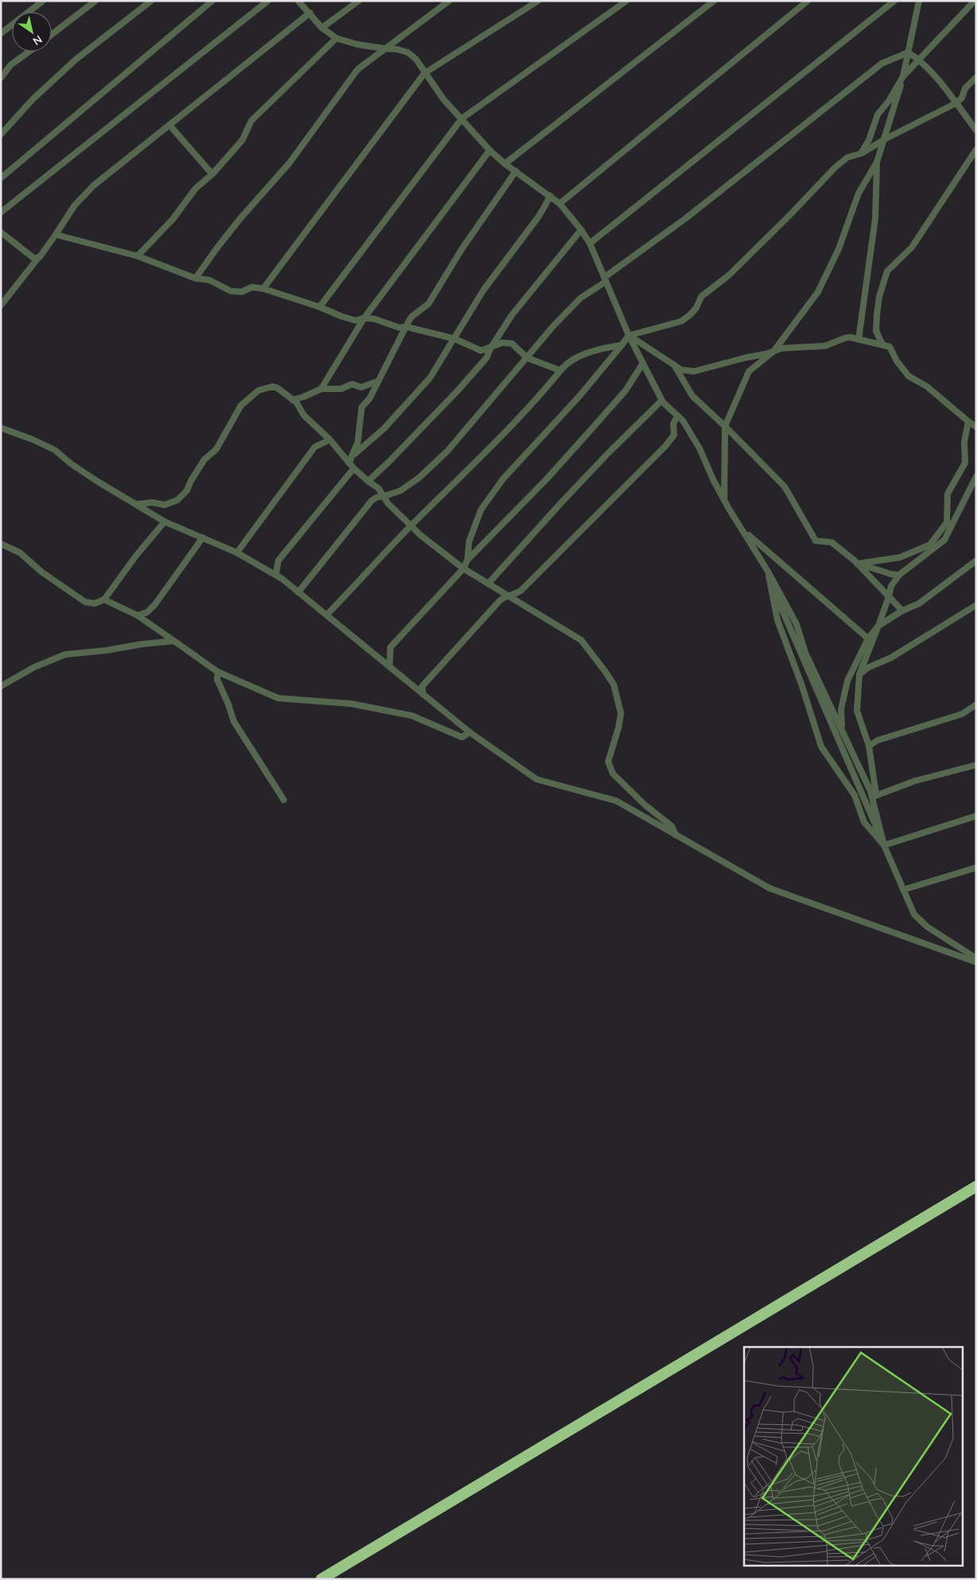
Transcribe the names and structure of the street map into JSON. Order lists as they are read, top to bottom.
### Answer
{
  "north": "bottom right"
}
